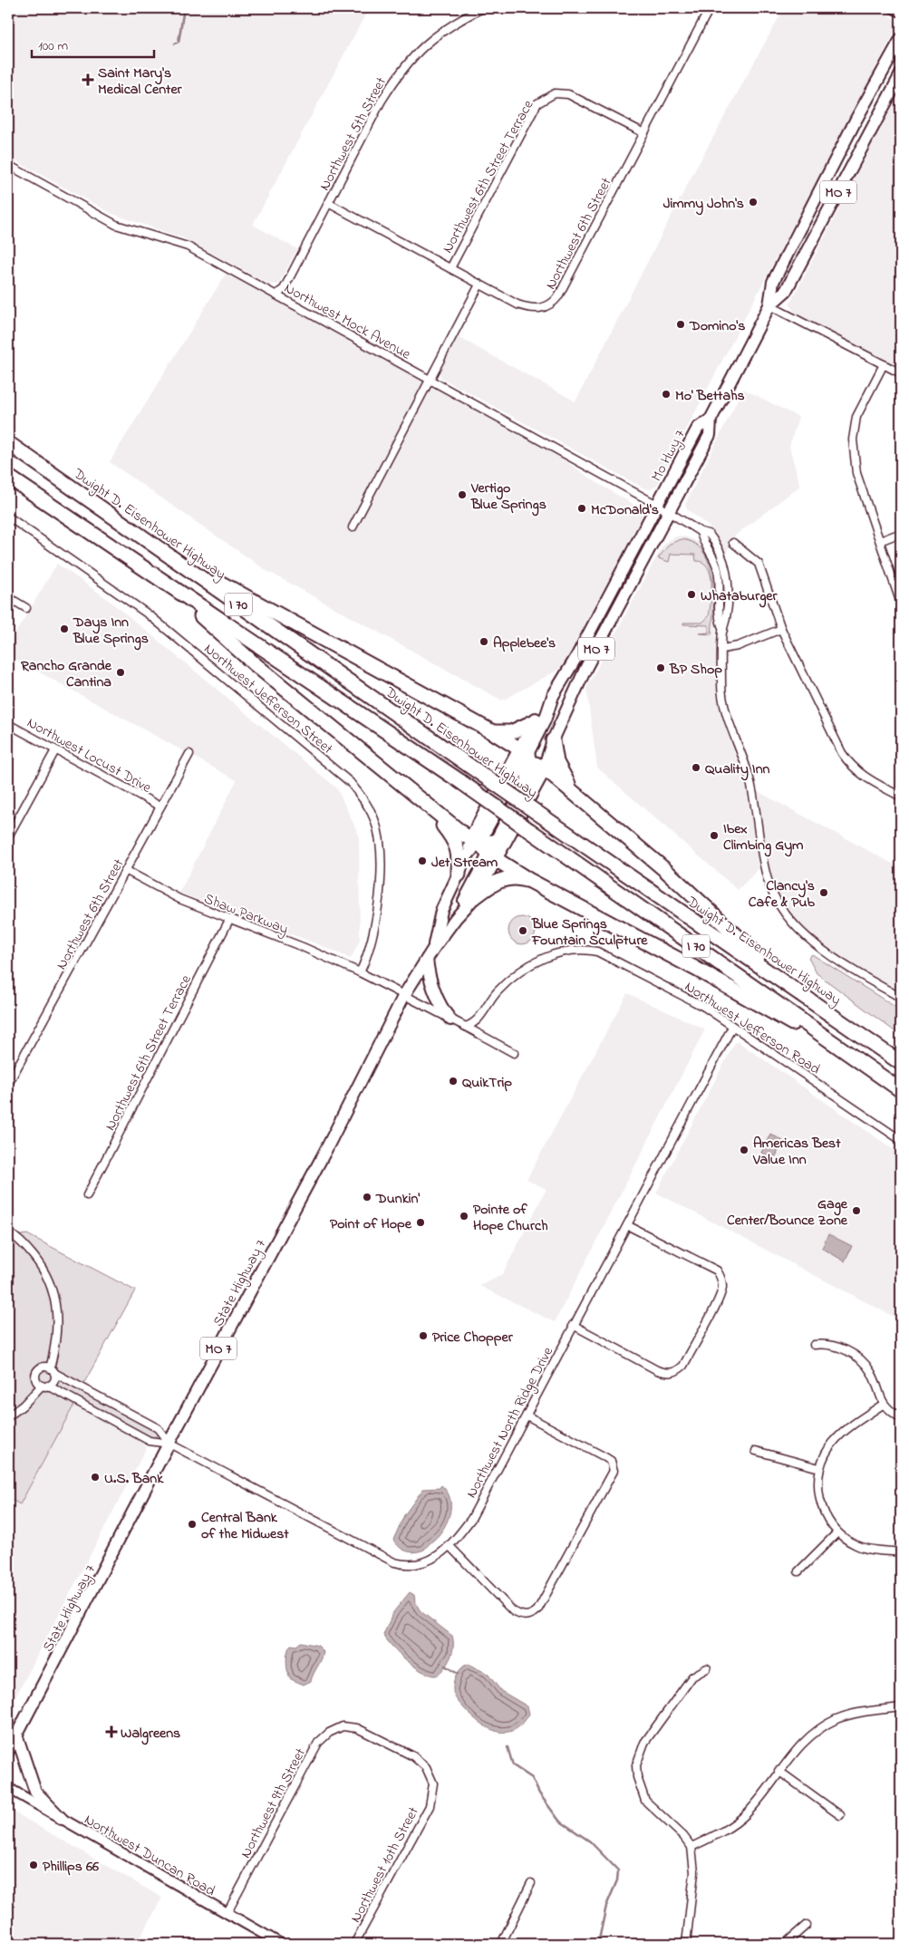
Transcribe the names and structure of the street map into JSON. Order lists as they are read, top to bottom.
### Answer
{
  "streets": {
    "highway": ["Dwight D. Eisenhower Highway", "I 70"],
    "main road": ["MO 7", "Mo Hwy 7", "State Highway 7"],
    "street": [
      "Northwest 5th Street",
      "Northwest 6th Street Terrace",
      "Northwest 6th Street",
      "Northwest Mock Avenue",
      "Northwest Jefferson Street",
      "Northwest Locust Drive",
      "Shaw Parkway",
      "Northwest Jefferson Road",
      "Northwest North Ridge Drive",
      "Northwest 9th Street",
      "Northwest Duncan Road",
      "Northwest 10th Street"
    ]
  },
  "crossings": [
    ["Northwest 5th Street", "Northwest 6th Street"],
    ["Northwest 5th Street", "Northwest Mock Avenue"],
    ["Northwest 6th Street Terrace", "Northwest 6th Street"],
    ["Northwest 6th Street Terrace", "Shaw Parkway"],
    ["MO 7", "Mo Hwy 7"],
    ["MO 7", "State Highway 7"],
    ["Northwest 6th Street", "Northwest Locust Drive"],
    ["Northwest 6th Street", "Shaw Parkway"],
    ["Northwest Mock Avenue", "Mo Hwy 7"],
    ["Northwest Jefferson Street", "Shaw Parkway"],
    ["Shaw Parkway", "State Highway 7"],
    ["Northwest Jefferson Road", "Northwest North Ridge Drive"],
    ["State Highway 7", "Northwest North Ridge Drive"],
    ["Northwest 9th Street", "Northwest Duncan Road"],
    ["Northwest 9th Street", "Northwest 10th Street"]
  ],
  "places": {
    "health": ["Saint Mary's Medical Center", "Walgreens"],
    "other": [
      "Jimmy John's",
      "Domino's",
      "Mo' Bettahs",
      "Vertigo Blue Springs",
      "McDonald's",
      "Whataburger",
      "Days Inn Blue Springs",
      "Applebee's",
      "BP Shop",
      "Rancho Grande Cantina",
      "Quality Inn",
      "Ibex Climbing Gym",
      "Jet Stream",
      "Clancy's Cafe & Pub",
      "Blue Springs Fountain Sculpture",
      "QuikTrip",
      "Americas Best Value Inn",
      "Dunkin'",
      "Gage Center/Bounce Zone",
      "Pointe of Hope Church",
      "Point of Hope",
      "Price Chopper",
      "U.S. Bank",
      "Central Bank of the Midwest",
      "Phillips 66"
    ]
  },
  "scale_bar": "100 m"
}
